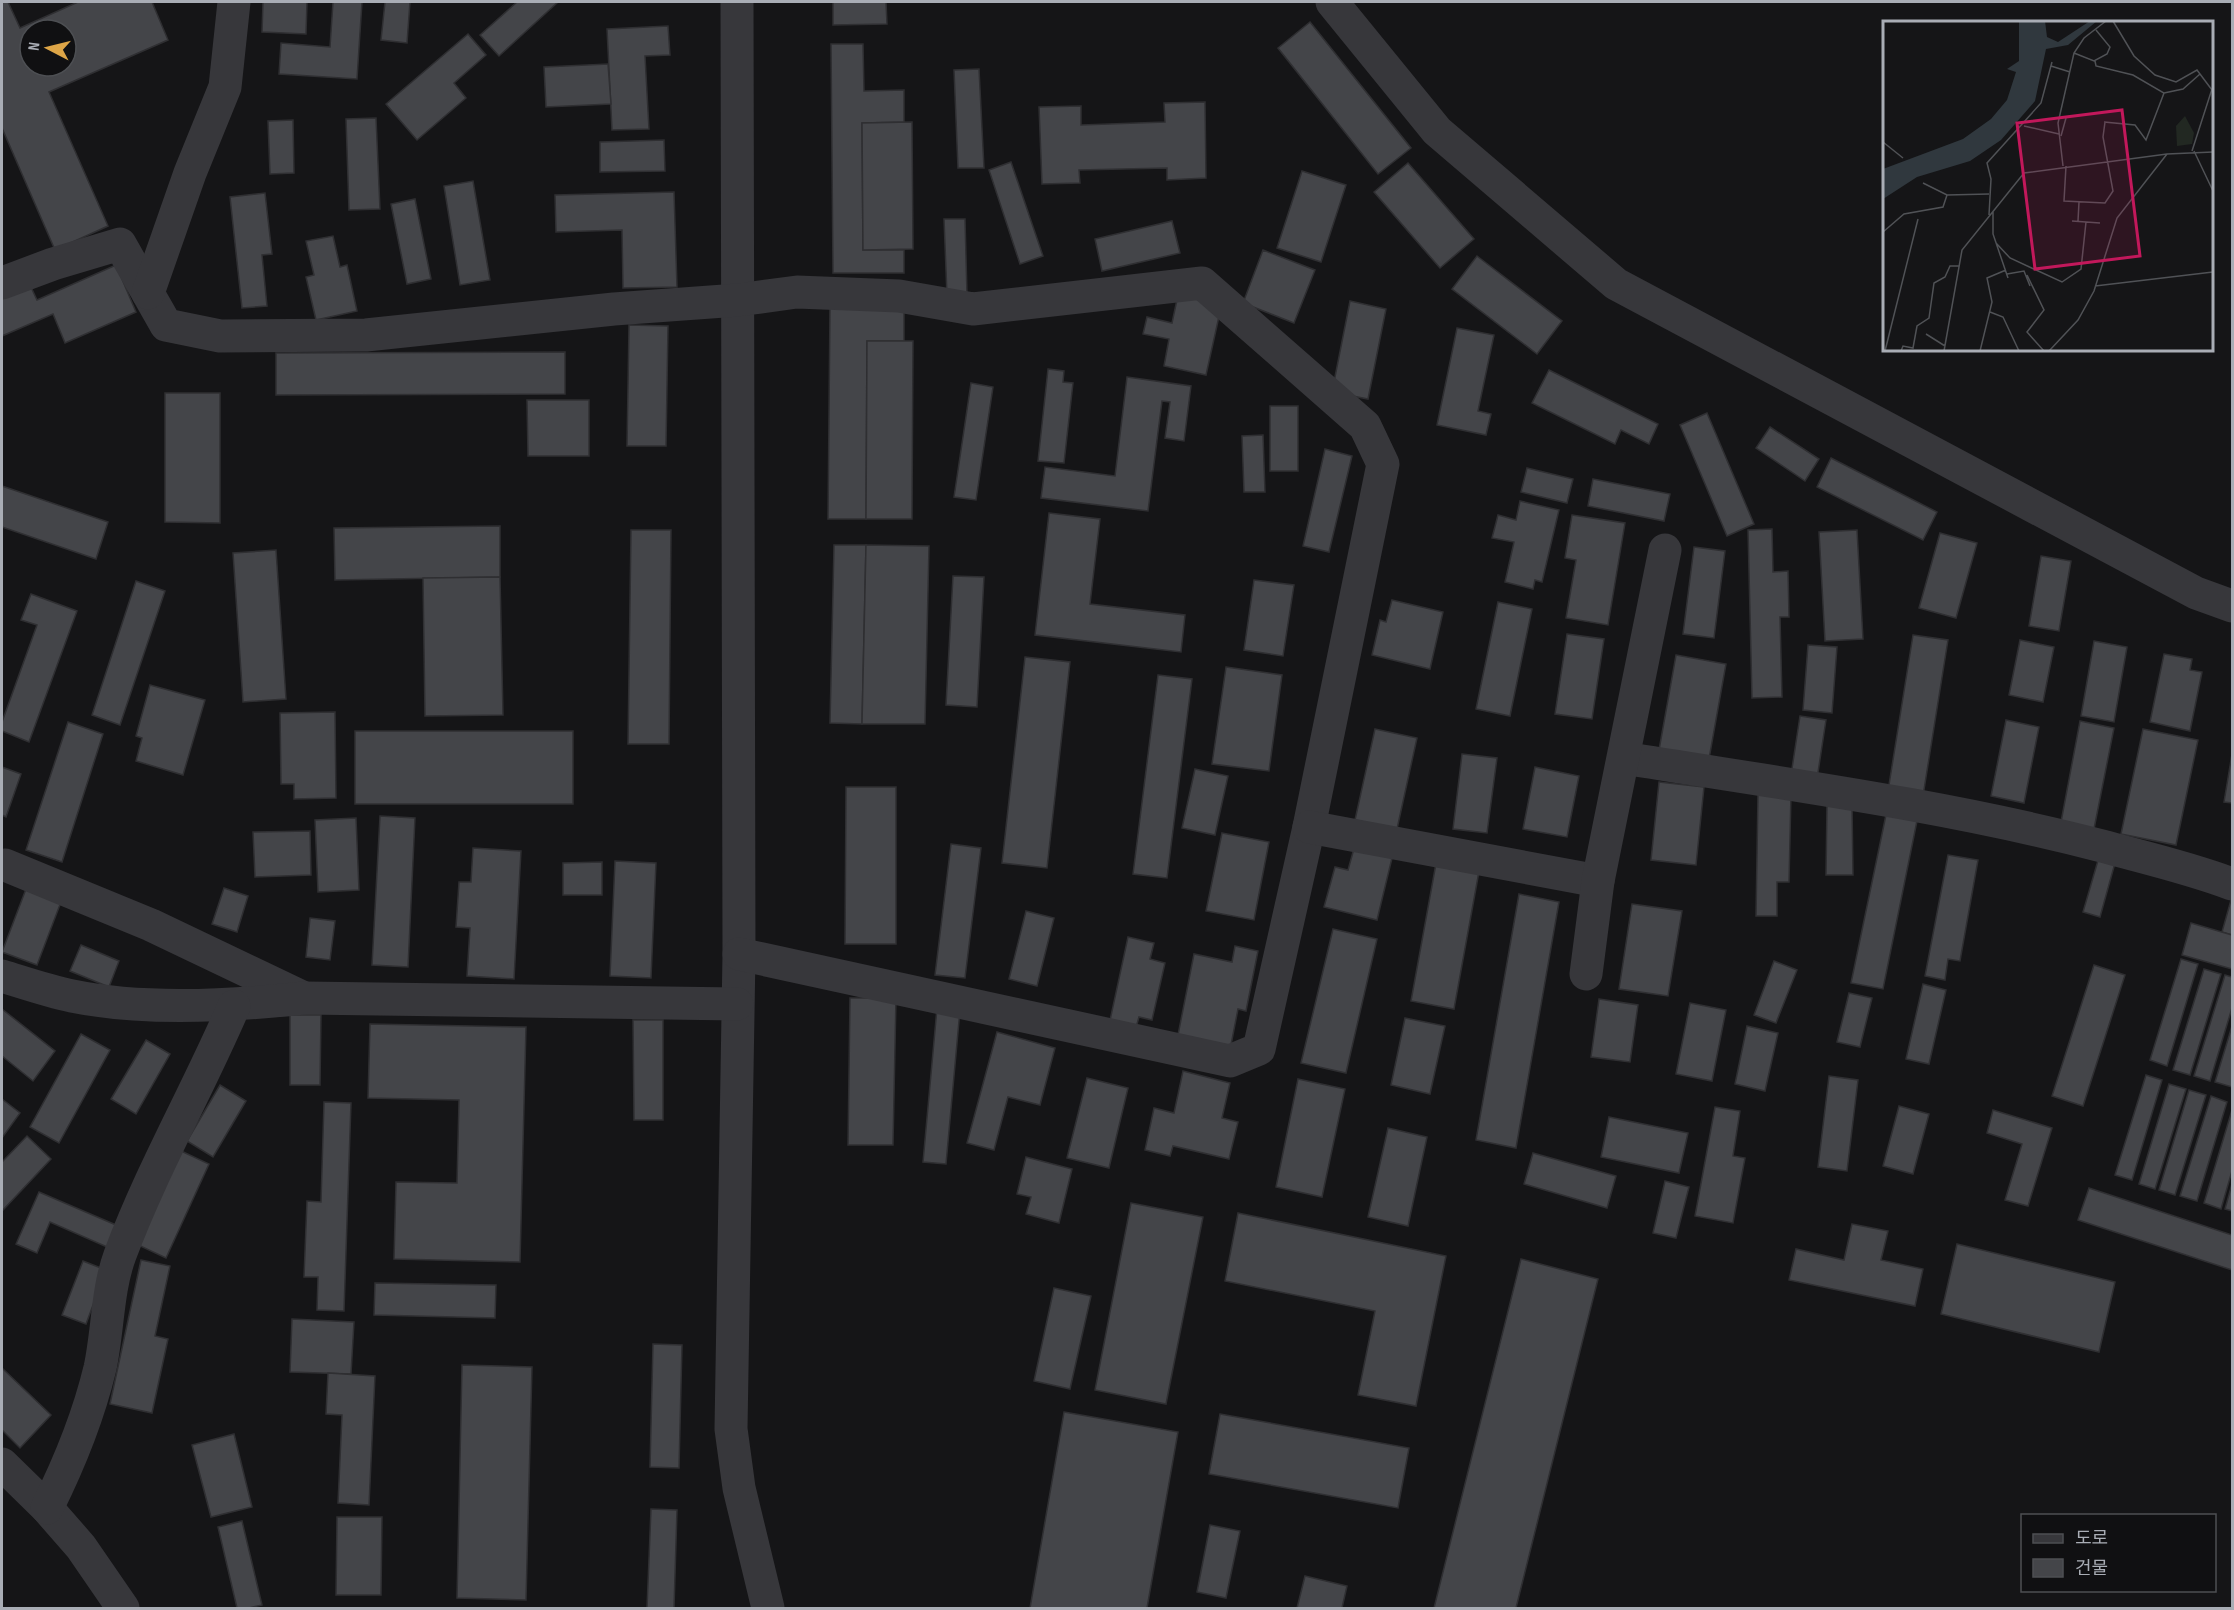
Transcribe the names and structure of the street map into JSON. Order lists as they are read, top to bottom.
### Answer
{
  "legend": ["도로", "건물"],
  "north": "left"
}
